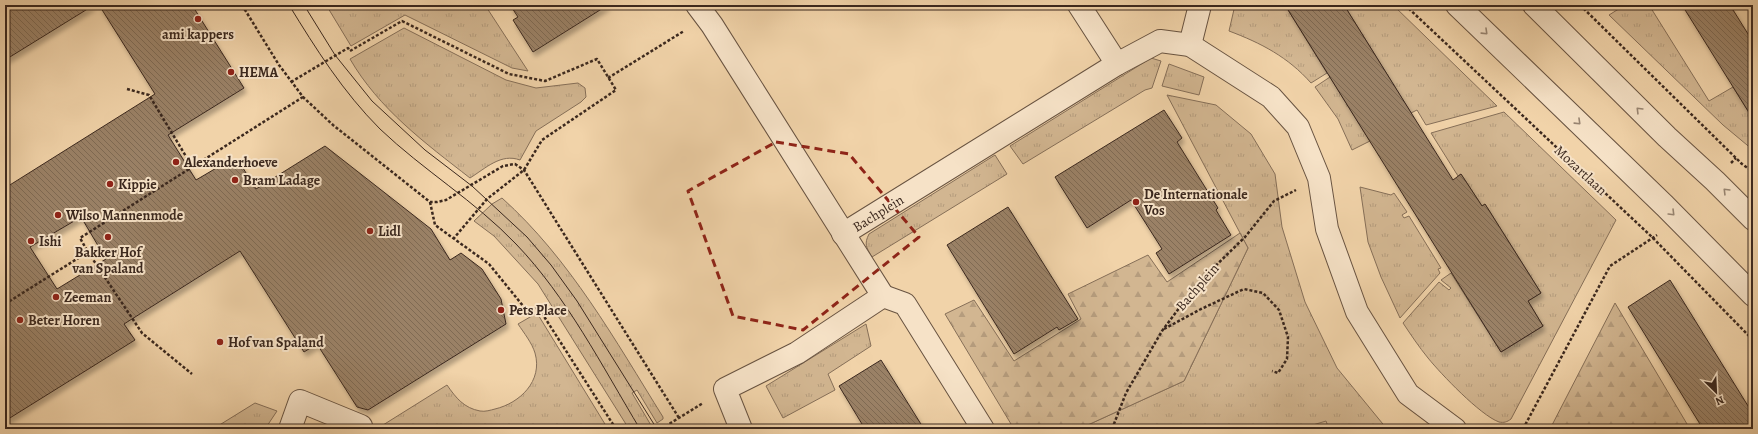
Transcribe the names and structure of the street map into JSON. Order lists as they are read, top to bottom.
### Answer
{
  "streets": {
    "street": ["Bachplein"],
    "path": ["Mozartlaan"]
  },
  "places": [
    "ami kappers",
    "HEMA",
    "Alexanderhoeve",
    "Bram Ladage",
    "Kippie",
    "De Internationale Vos",
    "Wilso Mannenmode",
    "Lidl",
    "Bakker Hof van Spaland",
    "Ishi",
    "Zeeman",
    "Pets Place",
    "Beter Horen",
    "Hof van Spaland"
  ],
  "north": "bottom right"
}
